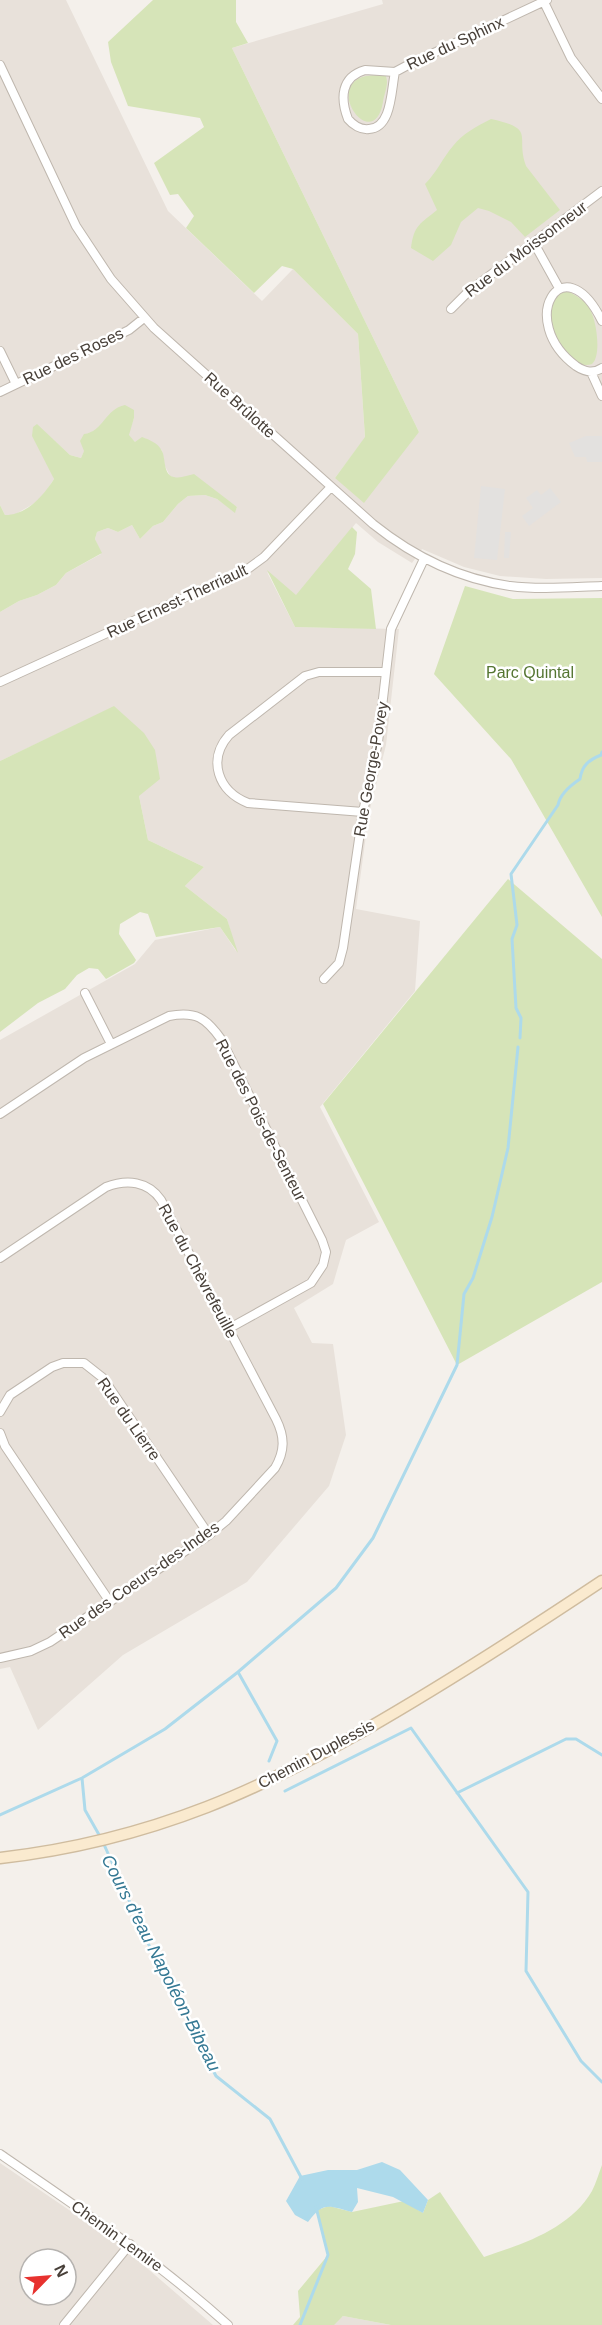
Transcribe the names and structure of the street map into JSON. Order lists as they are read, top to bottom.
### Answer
{
  "streets": {
    "street": [
      "Rue du Sphinx",
      "Rue du Moissonneur",
      "Rue des Roses",
      "Rue Brûlotte",
      "Rue Ernest-Therriault",
      "Rue George-Povey",
      "Rue des Pois-de-Senteur",
      "Rue du Chèvrefeuille",
      "Rue du Lierre",
      "Rue des Coeurs-des-Indes",
      "Chemin Duplessis",
      "Chemin Lemire"
    ]
  },
  "crossings": [
    ["Rue des Roses", "Rue Brûlotte"],
    ["Rue Brûlotte", "Rue Ernest-Therriault"],
    ["Rue Brûlotte", "Rue George-Povey"],
    ["Rue des Pois-de-Senteur", "Rue du Chèvrefeuille"],
    ["Rue du Chèvrefeuille", "Rue des Coeurs-des-Indes"],
    ["Rue du Lierre", "Rue des Coeurs-des-Indes"]
  ],
  "water": ["Cours d'eau Napoléon-Bibeau"],
  "parks": ["Parc Quintal"],
  "north": "top right"
}
